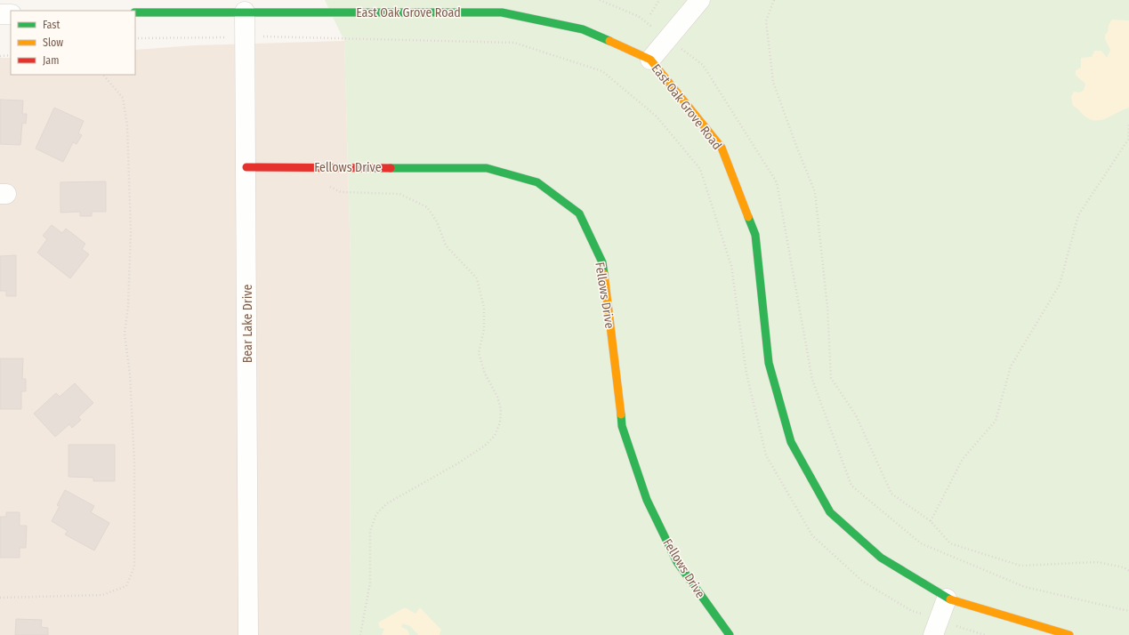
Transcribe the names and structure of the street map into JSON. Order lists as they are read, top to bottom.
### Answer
{
  "streets": {
    "street": ["East Oak Grove Road", "Fellows Drive", "Bear Lake Drive"]
  },
  "crossings": [
    ["East Oak Grove Road", "Bear Lake Drive"],
    ["Fellows Drive", "Bear Lake Drive"]
  ],
  "legend": ["Fast", "Slow", "Jam"]
}
